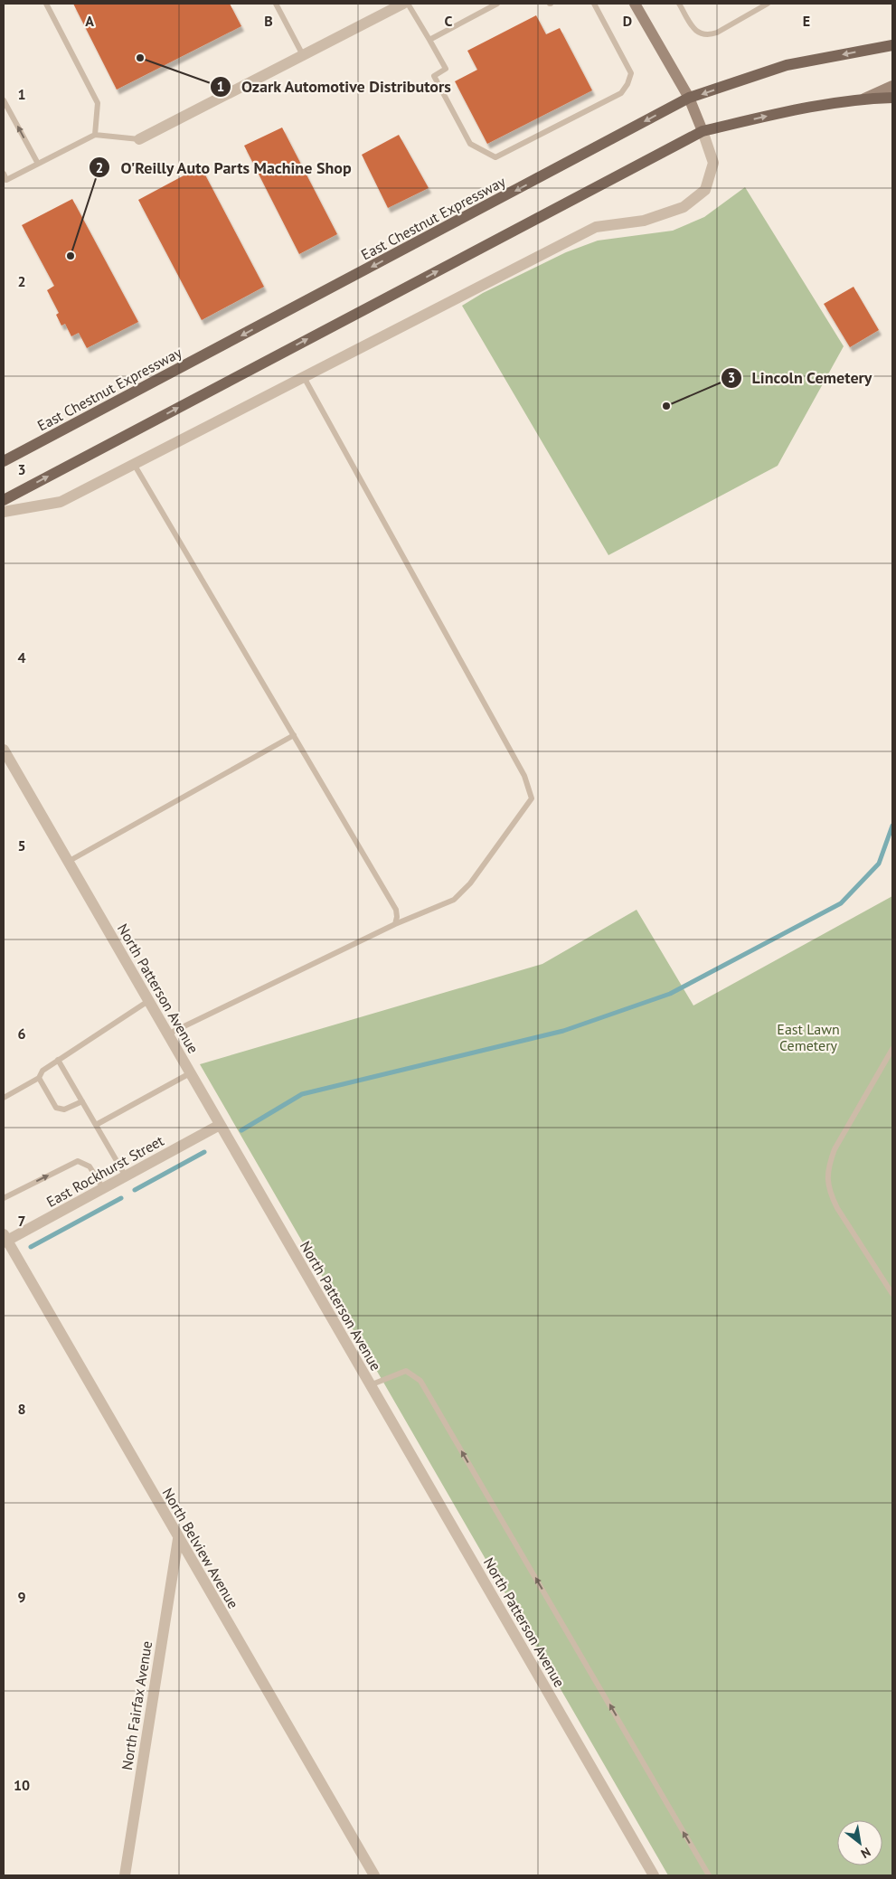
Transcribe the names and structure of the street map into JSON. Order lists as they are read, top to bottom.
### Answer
{
  "streets": {
    "main road": ["East Chestnut Expressway"],
    "street": [
      "North Patterson Avenue",
      "East Rockhurst Street",
      "North Belview Avenue",
      "North Fairfax Avenue"
    ]
  },
  "crossings": [
    ["North Patterson Avenue", "East Rockhurst Street"],
    ["East Rockhurst Street", "North Belview Avenue"],
    ["North Belview Avenue", "North Fairfax Avenue"]
  ],
  "parks": ["East Lawn Cemetery"],
  "places": ["Ozark Automotive Distributors", "O'Reilly Auto Parts Machine Shop", "Lincoln Cemetery"],
  "north": "bottom right",
  "grid": {
    "columns": [
      "A",
      "B",
      "C",
      "D",
      "E"
    ],
    "rows": [
      "1",
      "2",
      "3",
      "4",
      "5",
      "6",
      "7",
      "8",
      "9",
      "10"
    ]
  }
}
